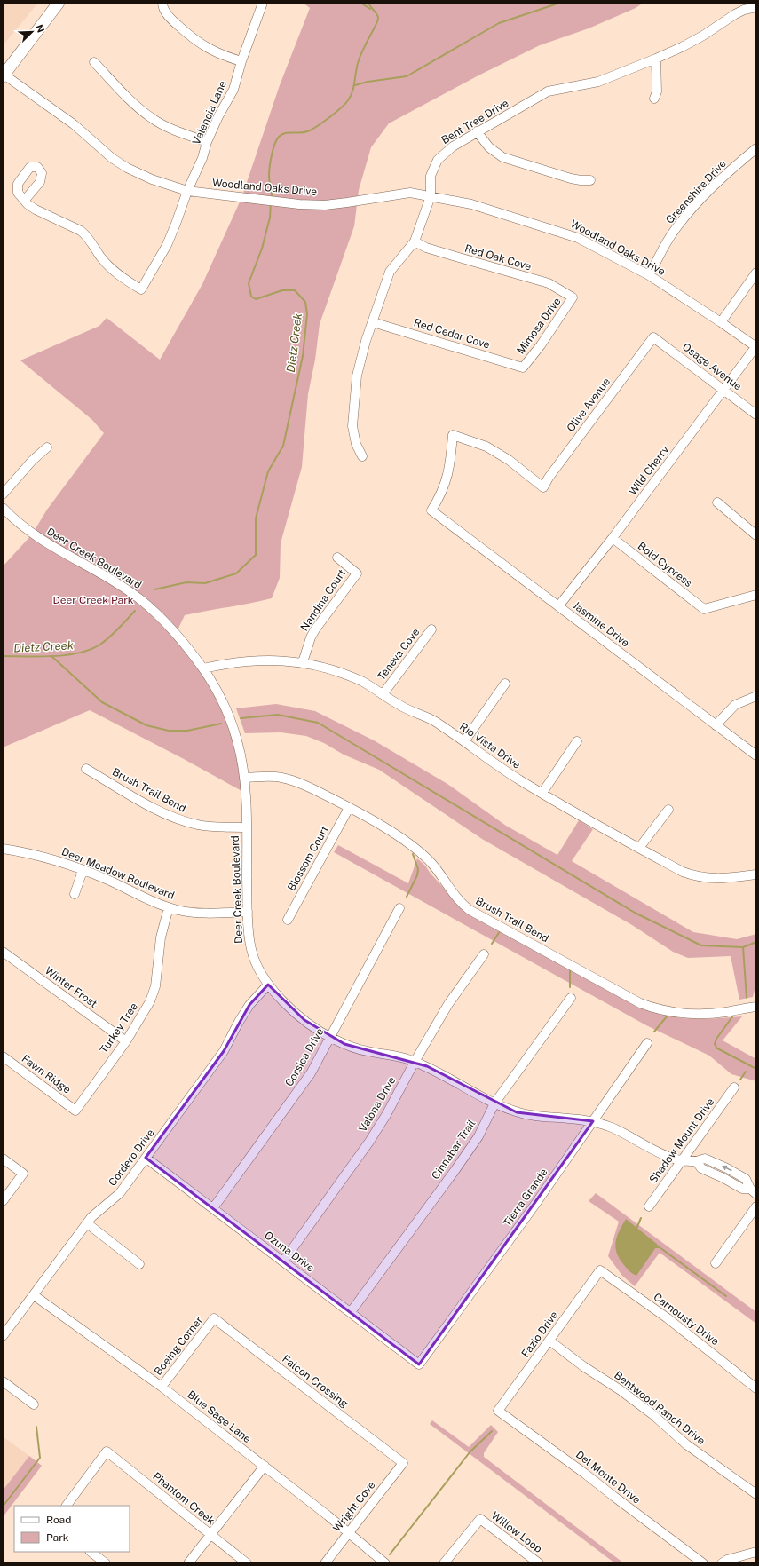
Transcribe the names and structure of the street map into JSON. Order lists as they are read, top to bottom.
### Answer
{
  "streets": {
    "street": [
      "Valencia Lane",
      "Bent Tree Drive",
      "Woodland Oaks Drive",
      "Greenshire Drive",
      "Red Oak Cove",
      "Mimosa Drive",
      "Red Cedar Cove",
      "Osage Avenue",
      "Olive Avenue",
      "Wild Cherry",
      "Deer Creek Boulevard",
      "Bold Cypress",
      "Nandina Court",
      "Jasmine Drive",
      "Teneva Cove",
      "Rio Vista Drive",
      "Brush Trail Bend",
      "Blossom Court",
      "Deer Meadow Boulevard",
      "Winter Frost",
      "Turkey Tree",
      "Corsica Drive",
      "Fawn Ridge",
      "Valona Drive",
      "Shadow Mount Drive",
      "Cinnabar Trail",
      "Cordero Drive",
      "Tierra Grande",
      "Ozuna Drive",
      "Carnousty Drive",
      "Fazio Drive",
      "Boeing Corner",
      "Falcon Crossing",
      "Bentwood Ranch Drive",
      "Blue Sage Lane",
      "Del Monte Drive",
      "Phantom Creek",
      "Wright Cove",
      "Willow Loop"
    ]
  },
  "crossings": [
    ["Valencia Lane", "Woodland Oaks Drive"],
    ["Bent Tree Drive", "Woodland Oaks Drive"],
    ["Bent Tree Drive", "Red Oak Cove"],
    ["Bent Tree Drive", "Red Cedar Cove"],
    ["Woodland Oaks Drive", "Greenshire Drive"],
    ["Woodland Oaks Drive", "Wild Cherry"],
    ["Red Oak Cove", "Mimosa Drive"],
    ["Mimosa Drive", "Red Cedar Cove"],
    ["Osage Avenue", "Olive Avenue"],
    ["Osage Avenue", "Wild Cherry"],
    ["Olive Avenue", "Jasmine Drive"],
    ["Wild Cherry", "Bold Cypress"],
    ["Wild Cherry", "Jasmine Drive"],
    ["Deer Creek Boulevard", "Rio Vista Drive"],
    ["Deer Creek Boulevard", "Brush Trail Bend"],
    ["Deer Creek Boulevard", "Deer Meadow Boulevard"],
    ["Deer Creek Boulevard", "Corsica Drive"],
    ["Deer Creek Boulevard", "Valona Drive"],
    ["Deer Creek Boulevard", "Shadow Mount Drive"],
    ["Deer Creek Boulevard", "Cinnabar Trail"],
    ["Deer Creek Boulevard", "Cordero Drive"],
    ["Deer Creek Boulevard", "Tierra Grande"],
    ["Nandina Court", "Rio Vista Drive"],
    ["Teneva Cove", "Rio Vista Drive"],
    ["Brush Trail Bend", "Blossom Court"],
    ["Deer Meadow Boulevard", "Turkey Tree"],
    ["Winter Frost", "Turkey Tree"],
    ["Turkey Tree", "Fawn Ridge"],
    ["Corsica Drive", "Ozuna Drive"],
    ["Valona Drive", "Ozuna Drive"],
    ["Cinnabar Trail", "Ozuna Drive"],
    ["Cordero Drive", "Ozuna Drive"],
    ["Cordero Drive", "Blue Sage Lane"],
    ["Tierra Grande", "Ozuna Drive"],
    ["Carnousty Drive", "Fazio Drive"],
    ["Fazio Drive", "Bentwood Ranch Drive"],
    ["Fazio Drive", "Del Monte Drive"],
    ["Boeing Corner", "Falcon Crossing"],
    ["Boeing Corner", "Blue Sage Lane"],
    ["Falcon Crossing", "Wright Cove"],
    ["Blue Sage Lane", "Wright Cove"]
  ],
  "water": ["Dietz Creek"],
  "parks": ["Deer Creek Park"],
  "legend": ["Road", "Park"],
  "north": "top right"
}
